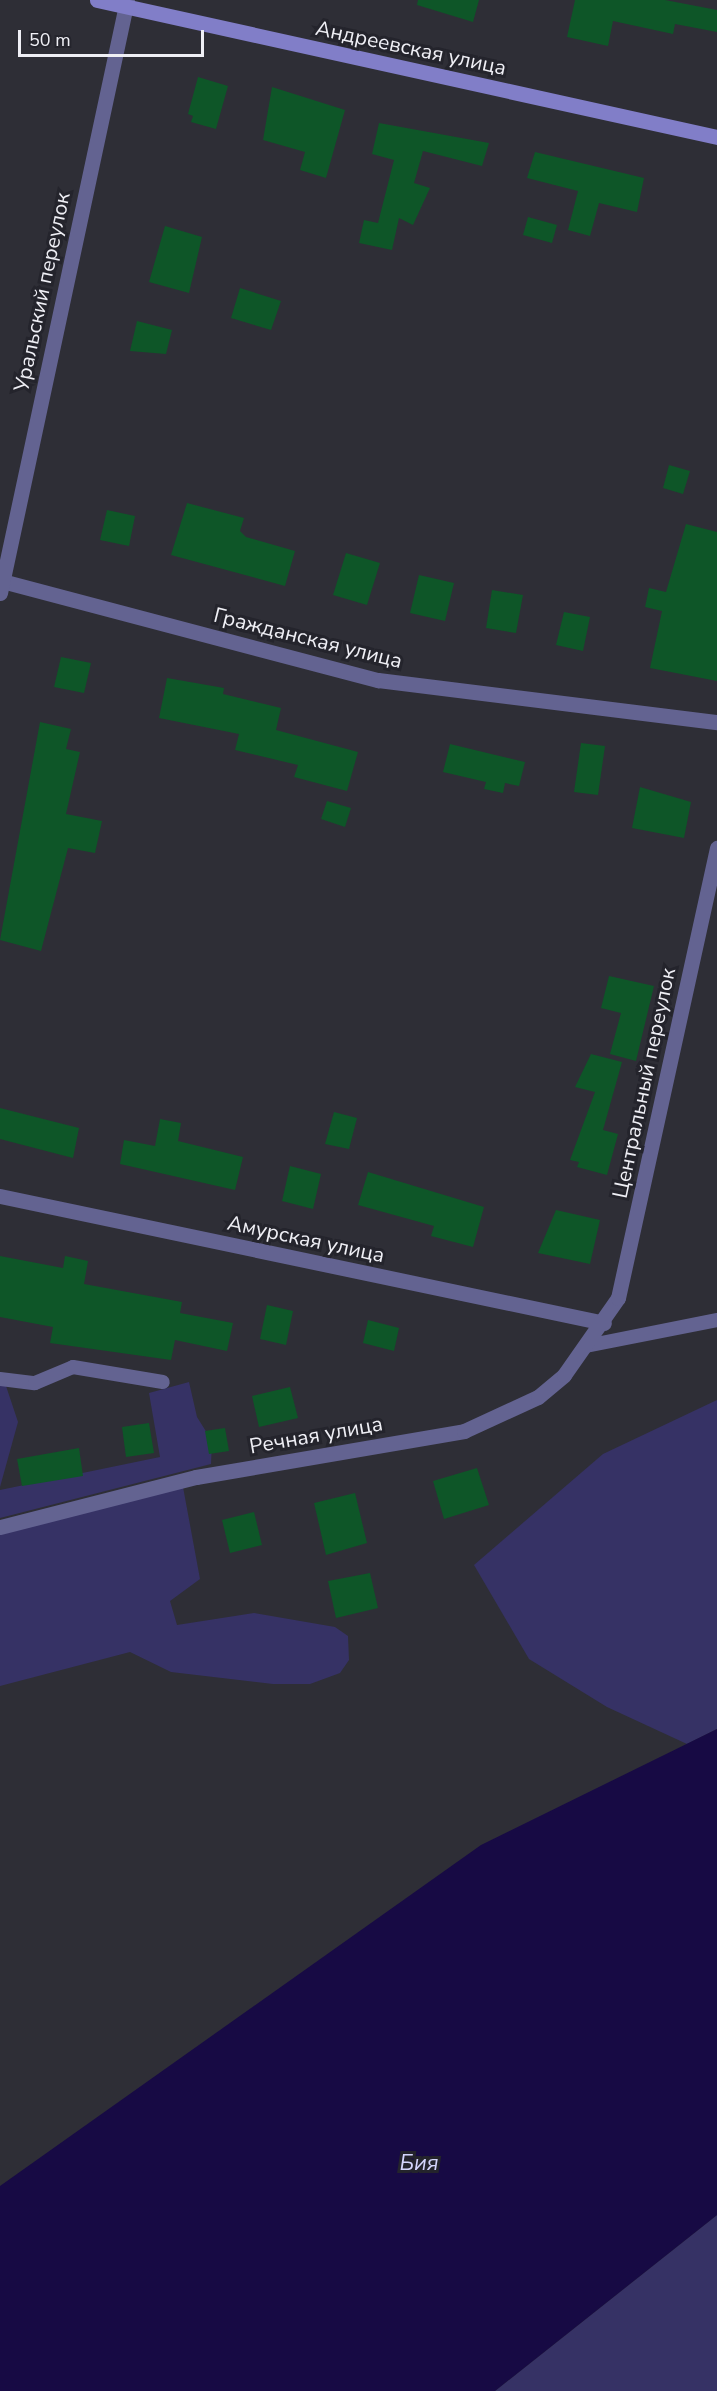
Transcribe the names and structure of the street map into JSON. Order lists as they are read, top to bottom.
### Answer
{
  "streets": {
    "street": [
      "Андреевская улица",
      "Уральский переулок",
      "Гражданская улица",
      "Центральный переулок",
      "Амурская улица",
      "Речная улица"
    ]
  },
  "crossings": [
    ["Андреевская улица", "Уральский переулок"],
    ["Уральский переулок", "Гражданская улица"],
    ["Центральный переулок", "Амурская улица"],
    ["Центральный переулок", "Речная улица"],
    ["Амурская улица", "Речная улица"]
  ],
  "water": ["Бия"],
  "scale_bar": "50 m"
}
